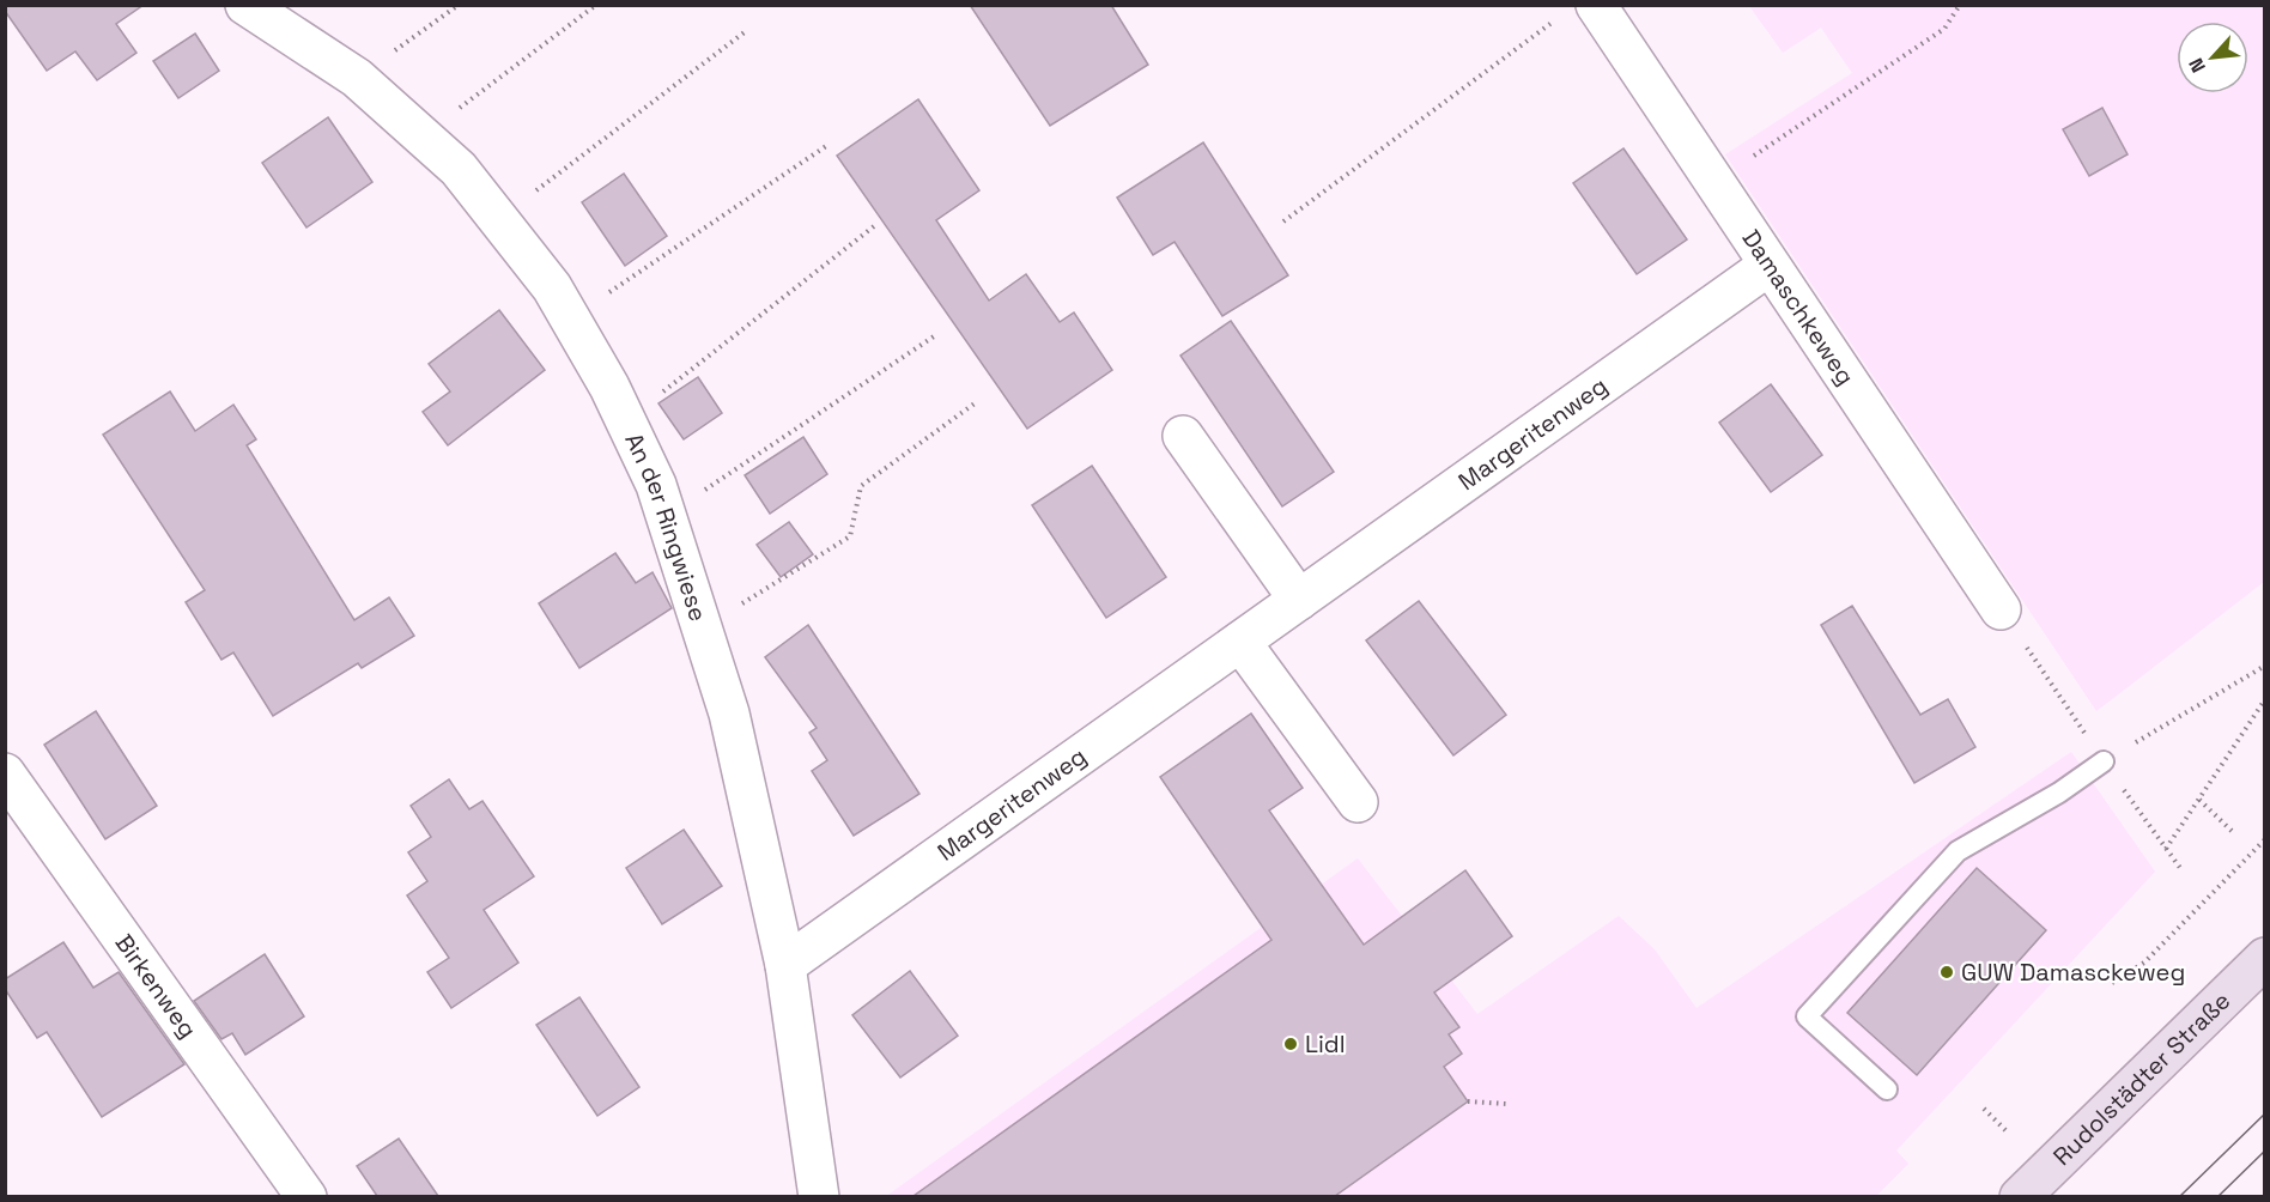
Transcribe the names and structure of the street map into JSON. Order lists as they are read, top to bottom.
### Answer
{
  "streets": {
    "main road": ["Rudolstädter Straße"],
    "street": [
      "Damaschkeweg",
      "Margeritenweg",
      "An der Ringwiese",
      "Birkenweg"
    ]
  },
  "crossings": [
    ["Damaschkeweg", "Margeritenweg"],
    ["Margeritenweg", "An der Ringwiese"]
  ],
  "places": ["GUW Damasckeweg", "Lidl"],
  "north": "bottom left"
}
